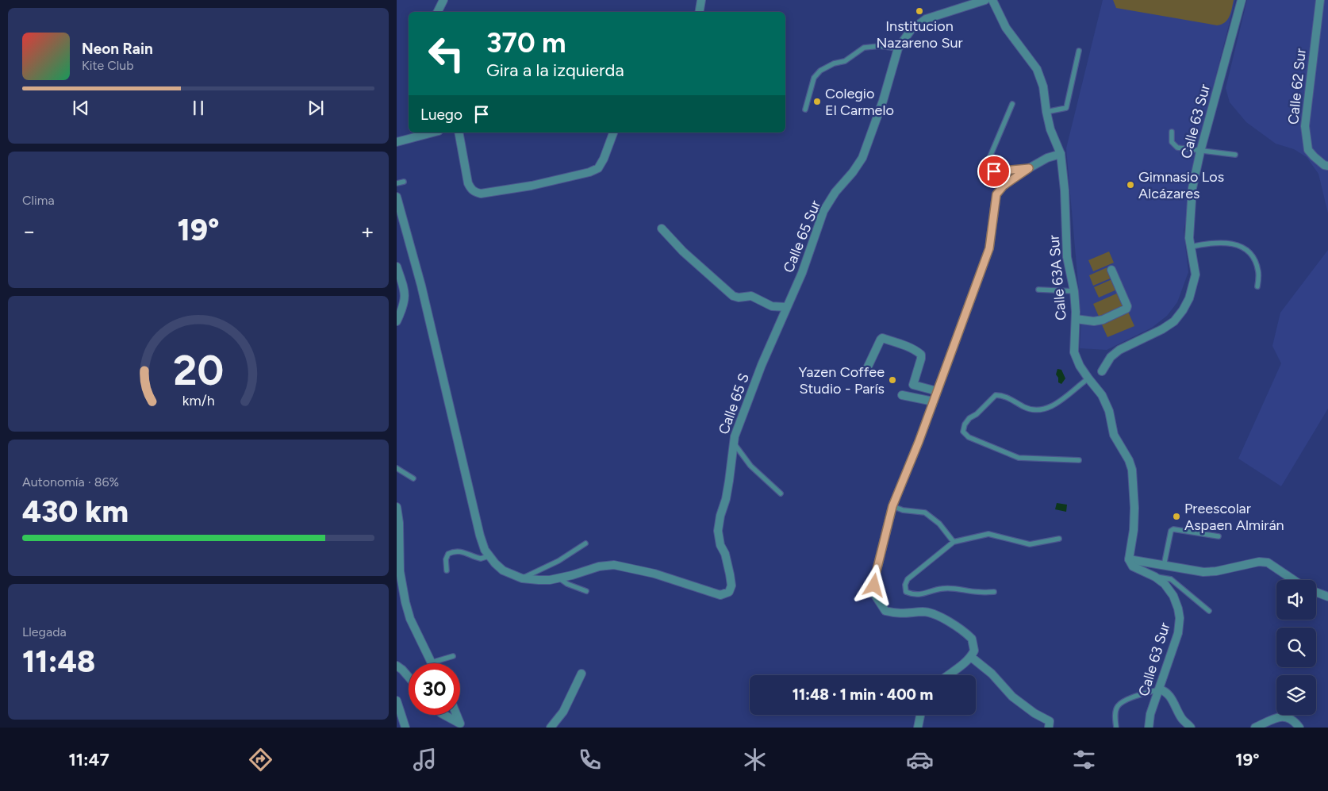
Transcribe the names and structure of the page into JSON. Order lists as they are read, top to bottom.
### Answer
{
  "streets": {
    "street": [
      "Calle 62 Sur",
      "Calle 63 Sur",
      "Calle 65 Sur",
      "Calle 63A Sur",
      "Calle 65 S"
    ]
  },
  "crossings": [
    ["Calle 63 Sur", "Calle 63A Sur"],
    ["Calle 65 Sur", "Calle 65 S"]
  ],
  "places": [
    "Institucion Nazareno Sur",
    "Colegio El Carmelo",
    "Gimnasio Los Alcázares",
    "Yazen Coffee Studio - París",
    "Preescolar Aspaen Almirán"
  ],
  "page": {
    "turn": ["370 m", "Gira a la izquierda"],
    "song": ["Neon Rain", "Kite Club"],
    "then": "Luego",
    "tile": [
      "Clima",
      ["Autonomía · 86%", "430 km"],
      ["Llegada", "11:48"]
    ],
    "heat": ["−", "19°", "+"],
    "limit": "30",
    "trip": "11:48 · 1 min · 400 m",
    "tabs": ["11:47", "19°"],
    "gauge": ["20", "km/h"]
  }
}
